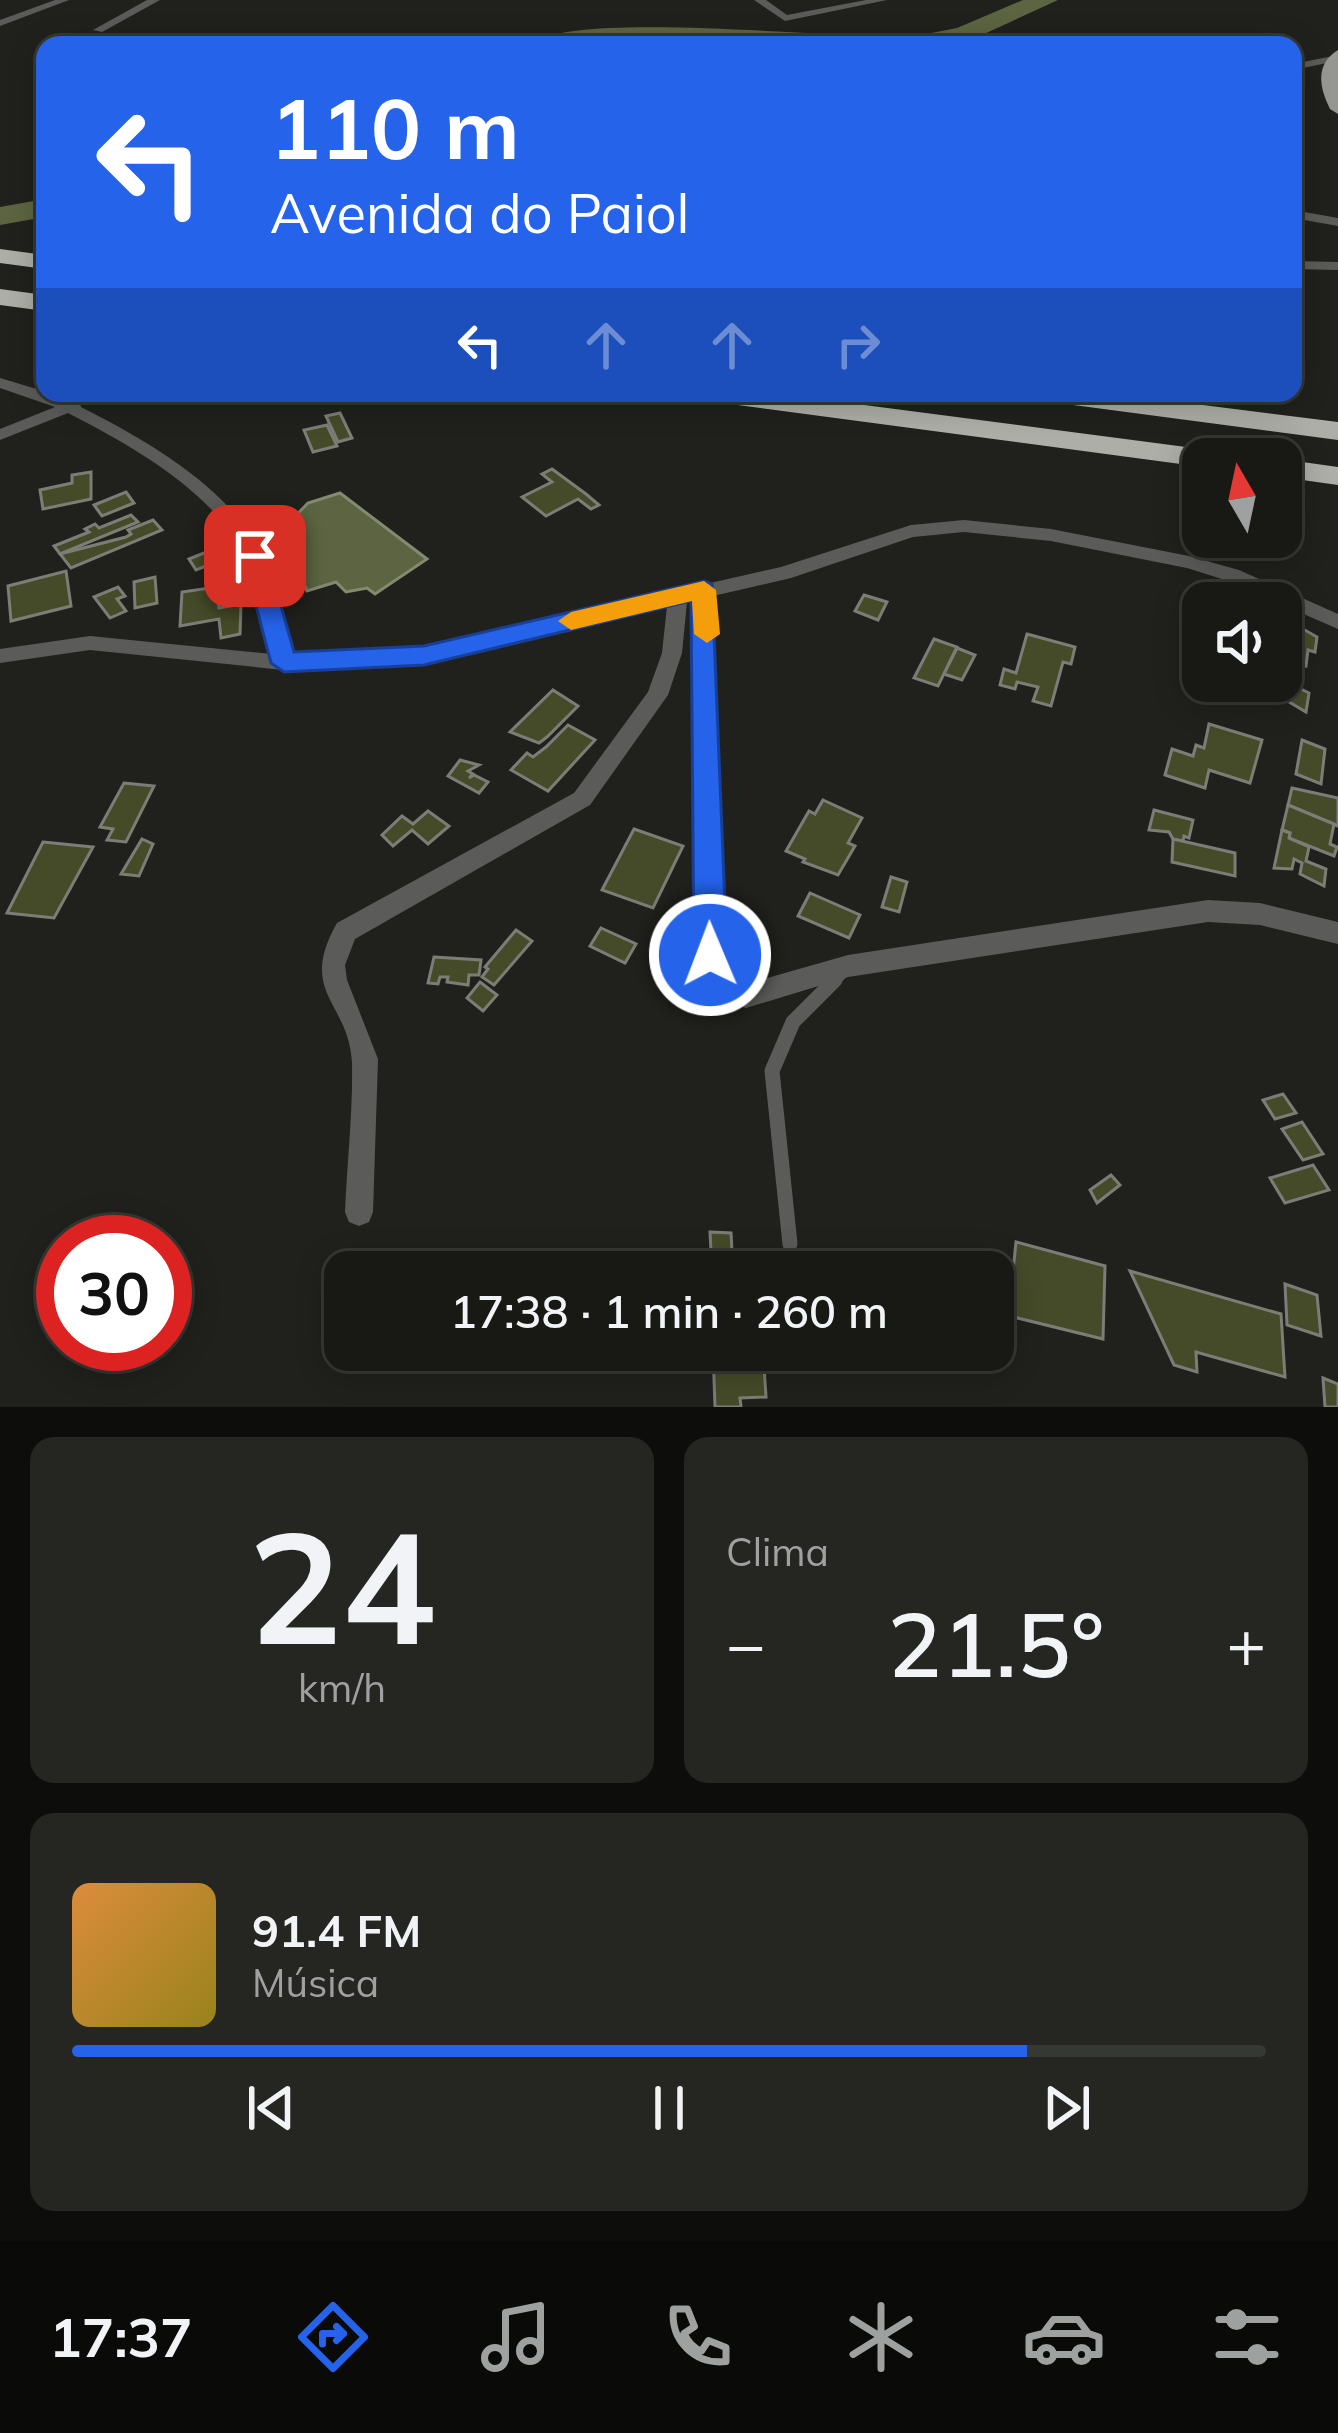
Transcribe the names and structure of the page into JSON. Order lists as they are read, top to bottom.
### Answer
{
  "north": "top",
  "page": {
    "turn": ["110 m", "Avenida do Paiol"],
    "limit": "30",
    "trip": "17:38 · 1 min · 260 m",
    "tile": [
      ["24", "km/h"],
      "Clima"
    ],
    "heat": ["−", "21.5°", "+"],
    "song": ["91.4 FM", "Música"],
    "tabs": "17:37"
  }
}
